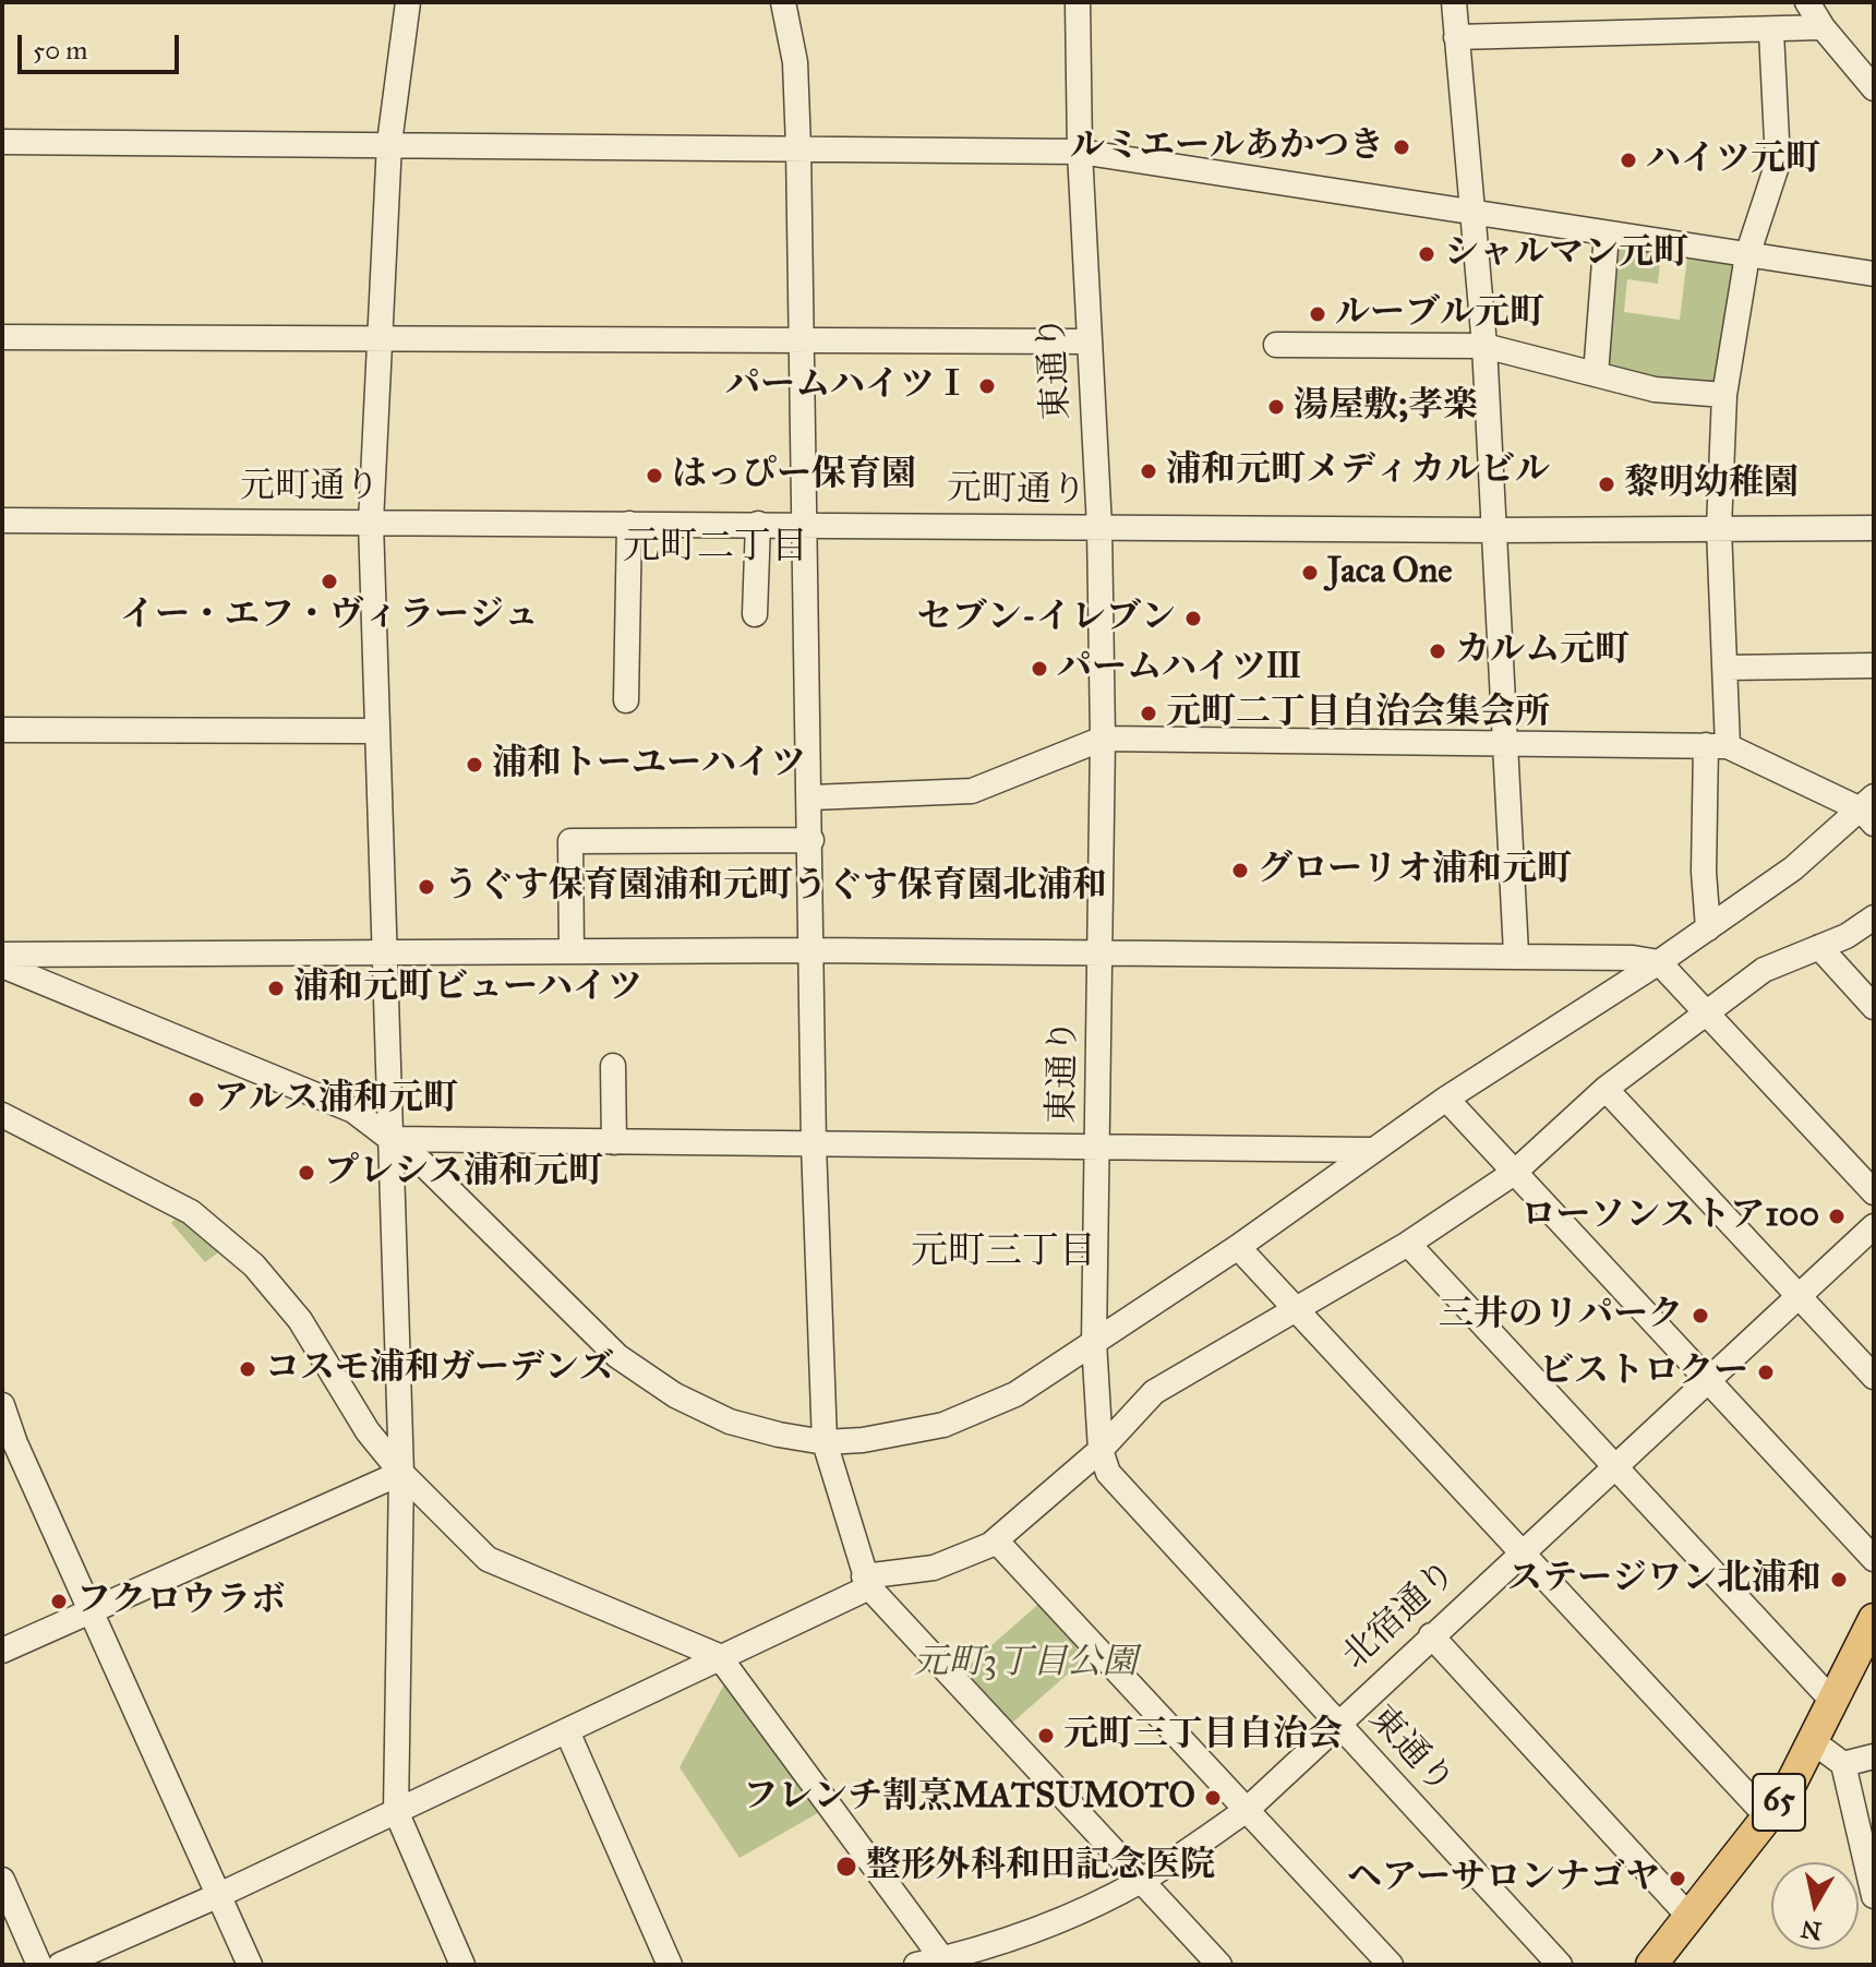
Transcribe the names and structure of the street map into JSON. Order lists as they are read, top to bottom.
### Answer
{
  "streets": {
    "main road": ["65"],
    "street": ["東通り", "元町通り", "北宿通り"]
  },
  "crossings": [
    ["東通り", "元町通り"],
    ["東通り", "北宿通り"]
  ],
  "districts": ["元町二丁目", "元町三丁目"],
  "parks": ["元町3丁目公園"],
  "places": [
    "ルミエールあかつき",
    "ハイツ元町",
    "シャルマン元町",
    "ルーブル元町",
    "パームハイツⅠ",
    "湯屋敷;孝楽",
    "浦和元町メディカルビル",
    "はっぴー保育園",
    "黎明幼稚園",
    "Jaca One",
    "イー・エフ・ヴィラージュ",
    "セブン-イレブン",
    "カルム元町",
    "パームハイツⅢ",
    "元町二丁目自治会集会所",
    "浦和トーユーハイツ",
    "グローリオ浦和元町",
    "うぐす保育園浦和元町うぐす保育園北浦和",
    "浦和元町ビューハイツ",
    "アルス浦和元町",
    "プレシス浦和元町",
    "ローソンストア100",
    "三井のリパーク",
    "コスモ浦和ガーデンズ",
    "ビストロクー",
    "ステージワン北浦和",
    "フクロウラボ",
    "元町三丁目自治会",
    "フレンチ割烹MATSUMOTO",
    "整形外科和田記念医院",
    "ヘアーサロンナゴヤ"
  ],
  "scale_bar": "50 m",
  "north": "bottom"
}
